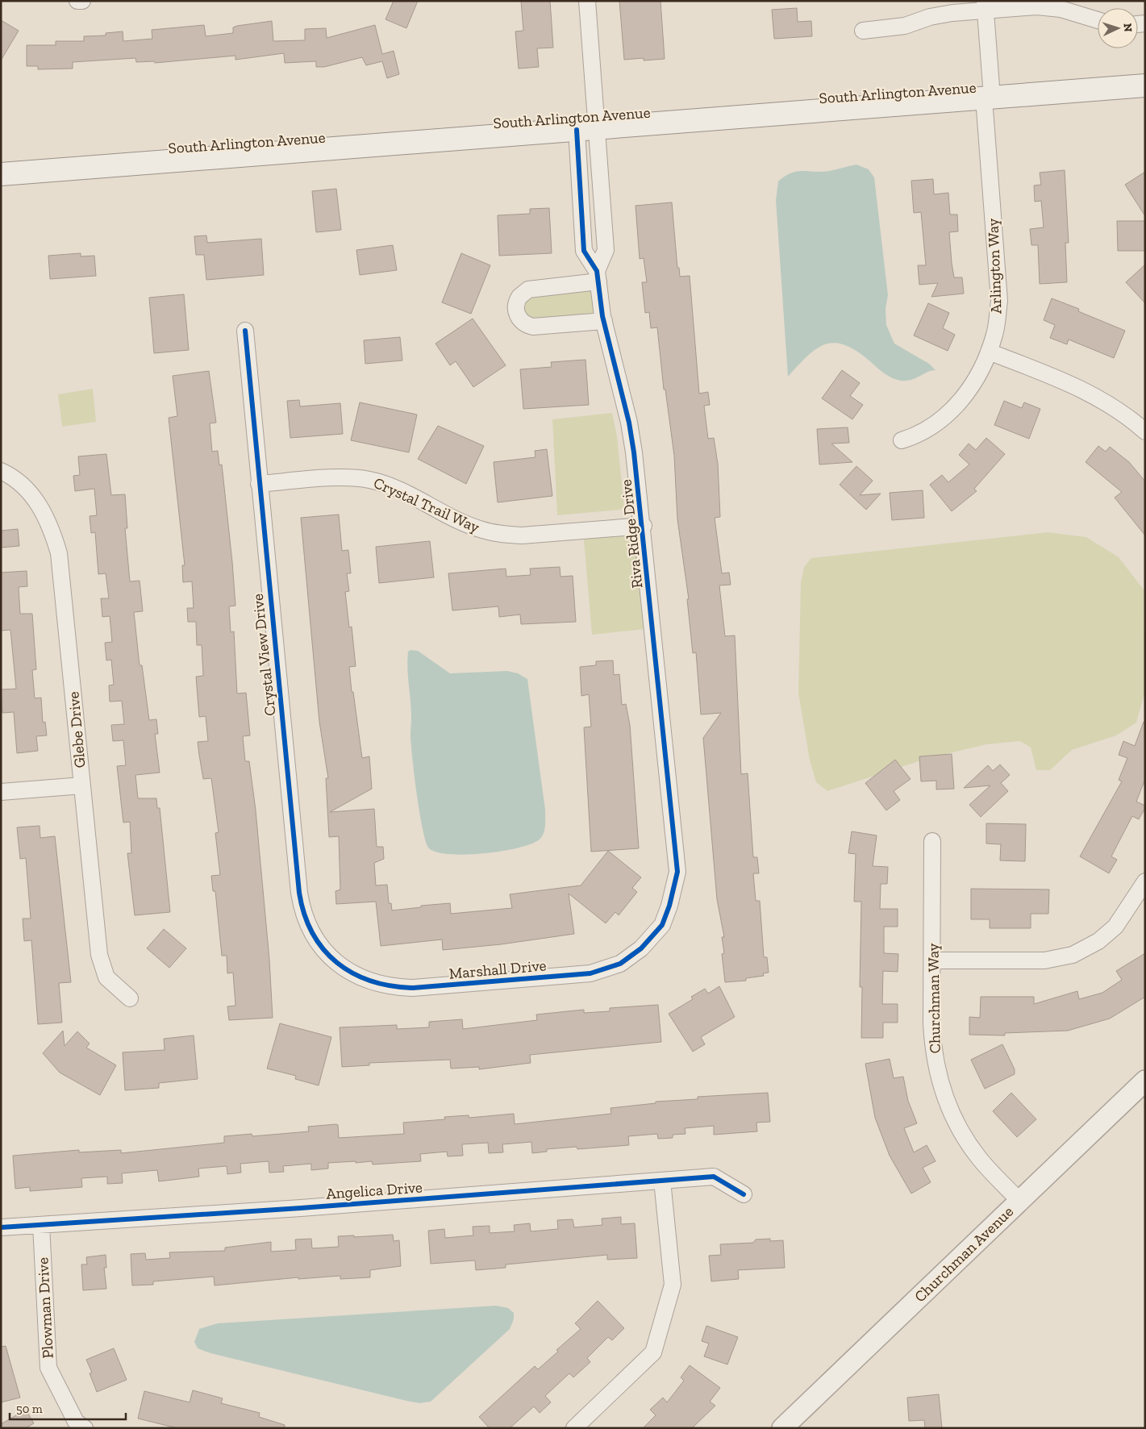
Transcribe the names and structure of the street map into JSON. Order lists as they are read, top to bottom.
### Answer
{
  "streets": {
    "main road": ["South Arlington Avenue"],
    "street": [
      "Arlington Way",
      "Crystal Trail Way",
      "Riva Ridge Drive",
      "Crystal View Drive",
      "Glebe Drive",
      "Marshall Drive",
      "Churchman Way",
      "Angelica Drive",
      "Churchman Avenue",
      "Plowman Drive"
    ]
  },
  "crossings": [
    ["South Arlington Avenue", "Arlington Way"],
    ["South Arlington Avenue", "Riva Ridge Drive"],
    ["Crystal Trail Way", "Riva Ridge Drive"],
    ["Crystal Trail Way", "Crystal View Drive"],
    ["Riva Ridge Drive", "Marshall Drive"],
    ["Crystal View Drive", "Marshall Drive"],
    ["Churchman Way", "Churchman Avenue"],
    ["Angelica Drive", "Plowman Drive"]
  ],
  "scale_bar": "50 m",
  "north": "right"
}
